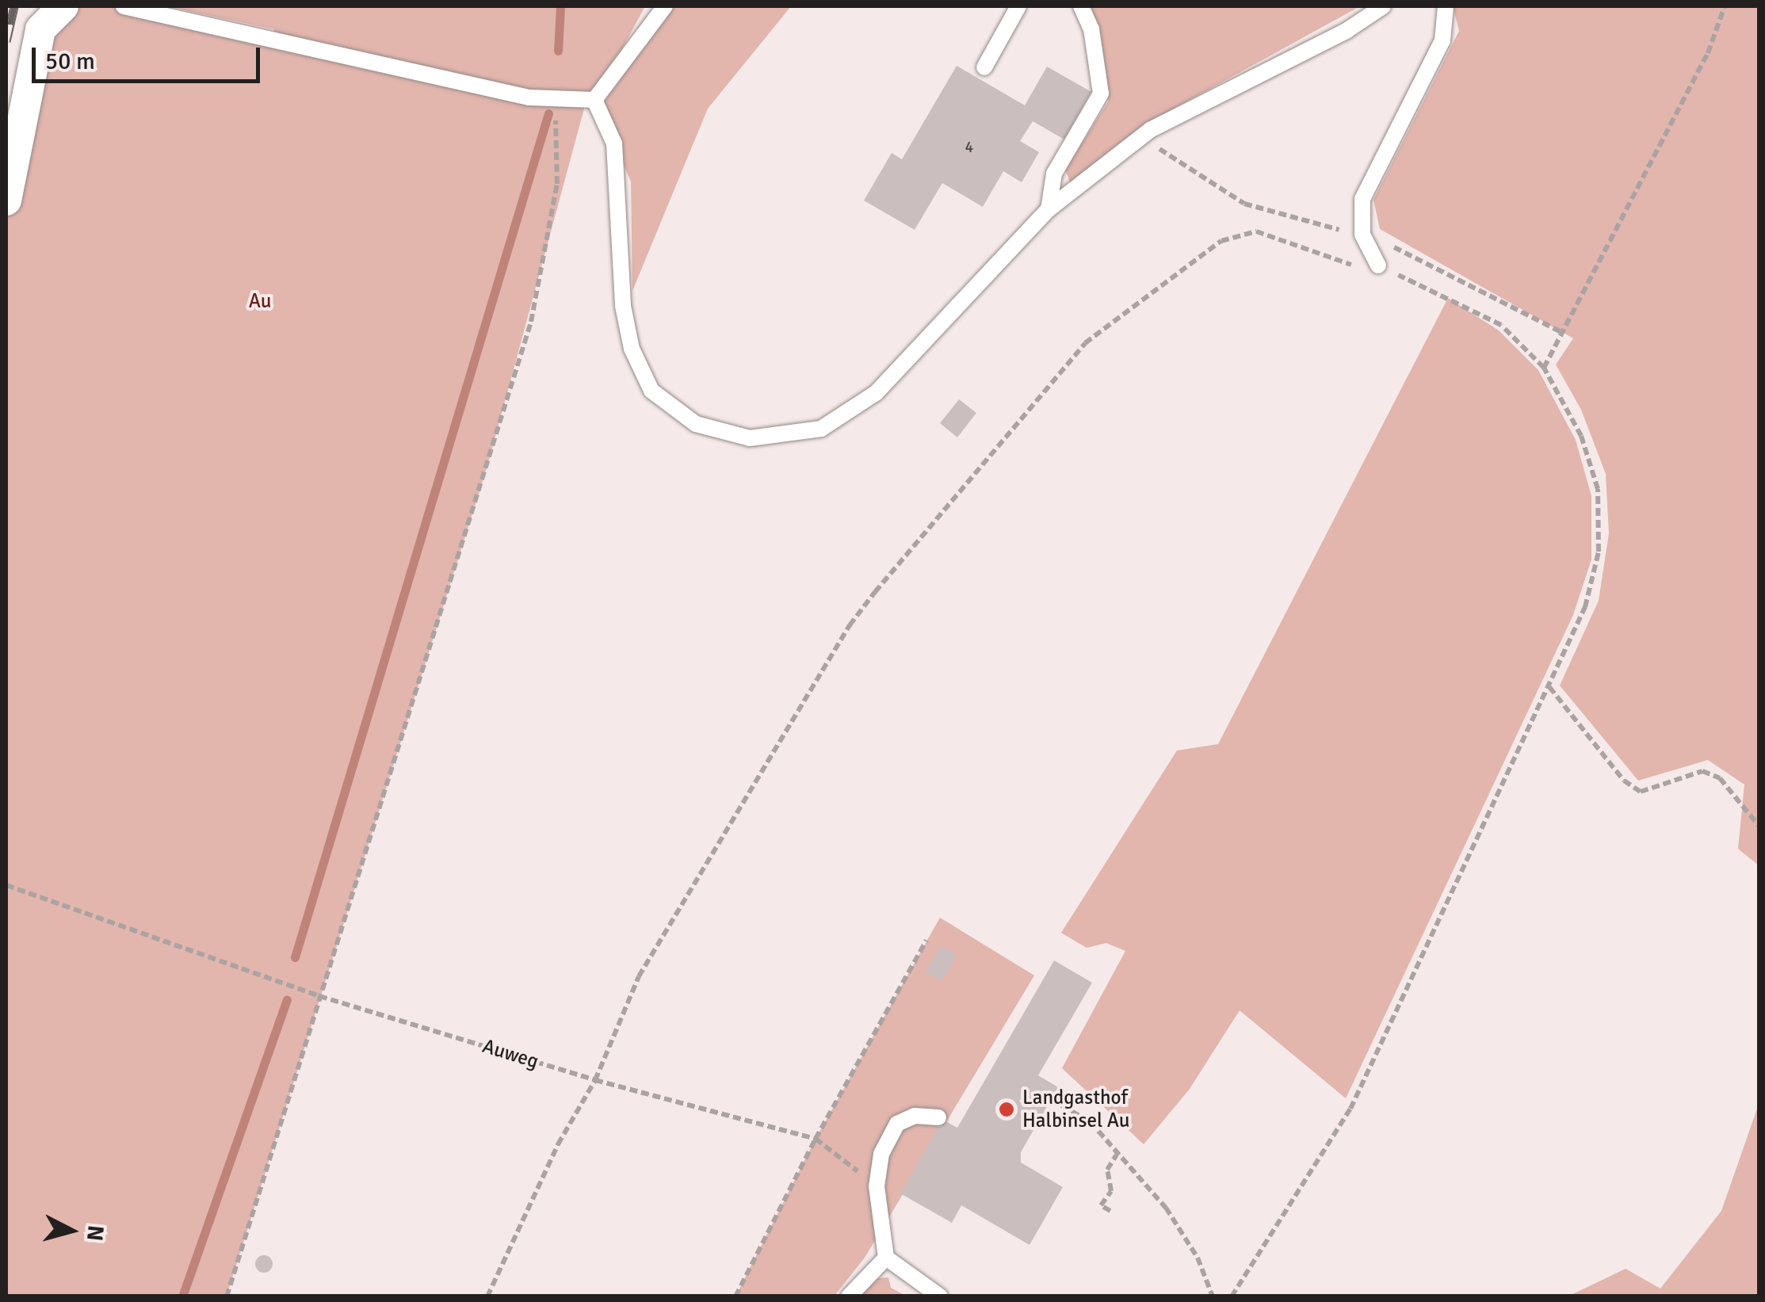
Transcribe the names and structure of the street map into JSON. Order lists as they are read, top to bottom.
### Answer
{
  "streets": {
    "path": ["Auweg"]
  },
  "parks": ["Au"],
  "places": ["Landgasthof Halbinsel Au"],
  "house_numbers": ["4"],
  "scale_bar": "50 m",
  "north": "right"
}
